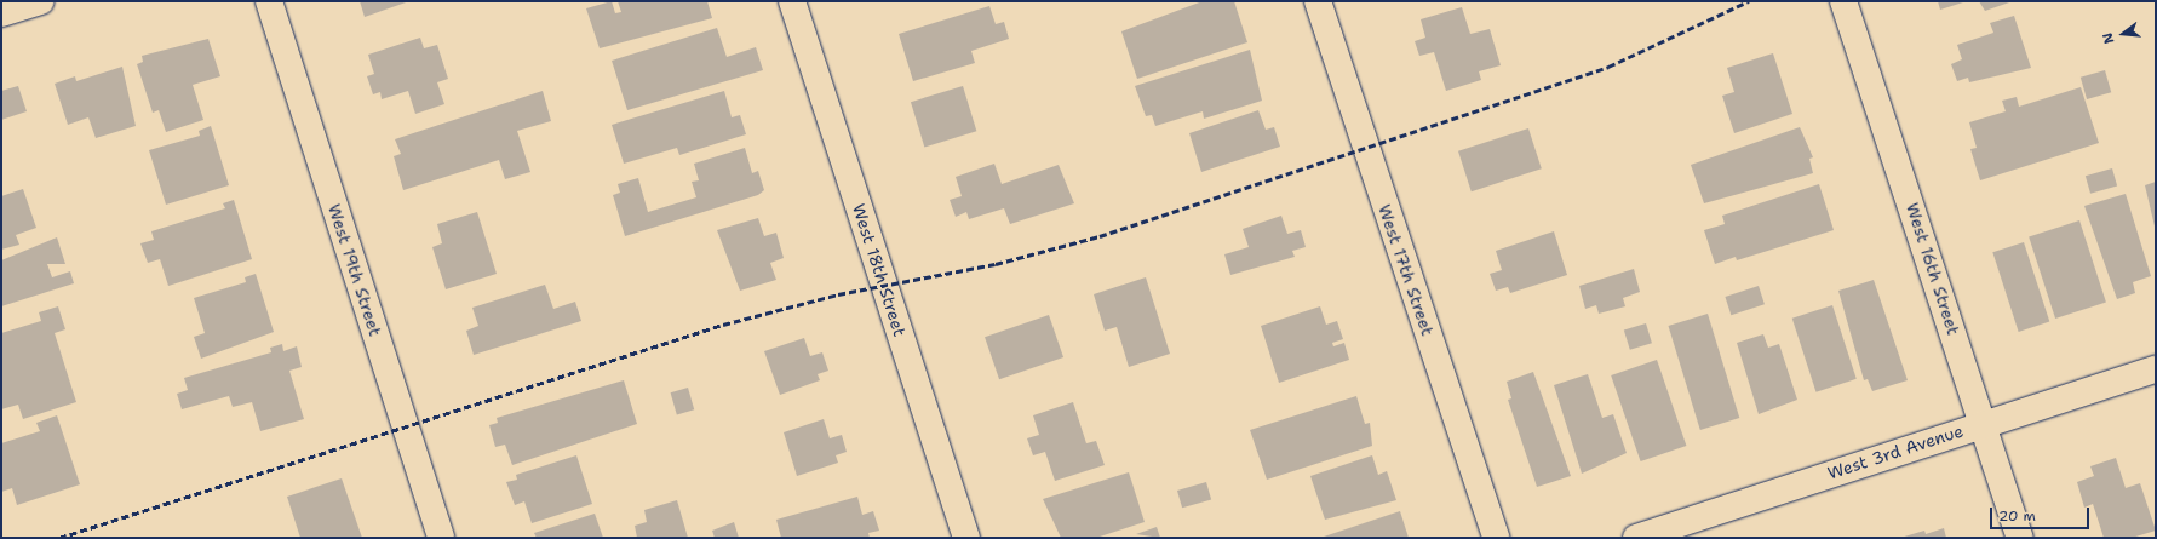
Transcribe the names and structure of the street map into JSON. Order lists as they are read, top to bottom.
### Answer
{
  "streets": {
    "street": [
      "West 16th Street",
      "West 19th Street",
      "West 18th Street",
      "West 17th Street",
      "West 3rd Avenue"
    ]
  },
  "crossings": [
    ["West 16th Street", "West 3rd Avenue"]
  ],
  "scale_bar": "20 m",
  "north": "left"
}
